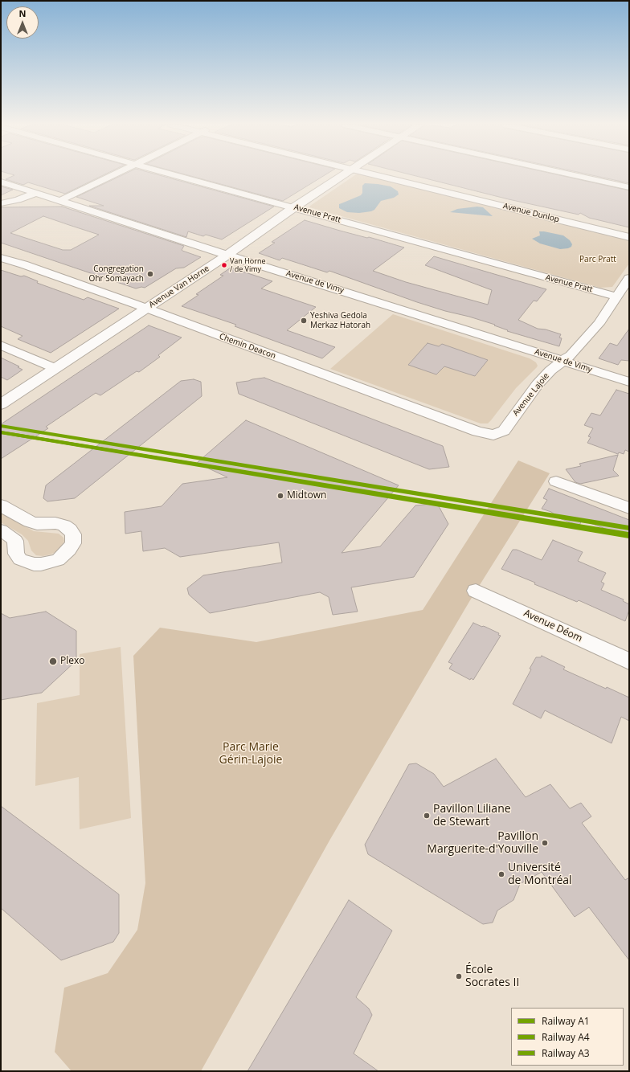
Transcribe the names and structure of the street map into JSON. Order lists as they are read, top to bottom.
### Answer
{
  "streets": {
    "main road": ["Avenue Van Horne"],
    "street": [
      "Avenue Dunlop",
      "Avenue Pratt",
      "Avenue de Vimy",
      "Chemin Deacon",
      "Avenue Lajoie",
      "Avenue Déom"
    ]
  },
  "crossings": [
    ["Avenue Pratt", "Avenue Van Horne"],
    ["Avenue Pratt", "Avenue Lajoie"],
    ["Avenue de Vimy", "Avenue Van Horne"],
    ["Avenue de Vimy", "Avenue Lajoie"],
    ["Avenue Van Horne", "Chemin Deacon"],
    ["Chemin Deacon", "Avenue Lajoie"]
  ],
  "parks": ["Parc Pratt", "Parc Marie Gérin-Lajoie"],
  "places": [
    "Van Horne / de Vimy",
    "Congregation Ohr Somayach",
    "Yeshiva Gedola Merkaz Hatorah",
    "Midtown",
    "Plexo",
    "Pavillon Liliane de Stewart",
    "Pavillon Marguerite-d'Youville",
    "Université de Montréal",
    "École Socrates II"
  ],
  "lines": ["rail line A4", "rail line A1", "rail line A3"],
  "legend": ["Railway A1", "Railway A4", "Railway A3"],
  "north": "top"
}
